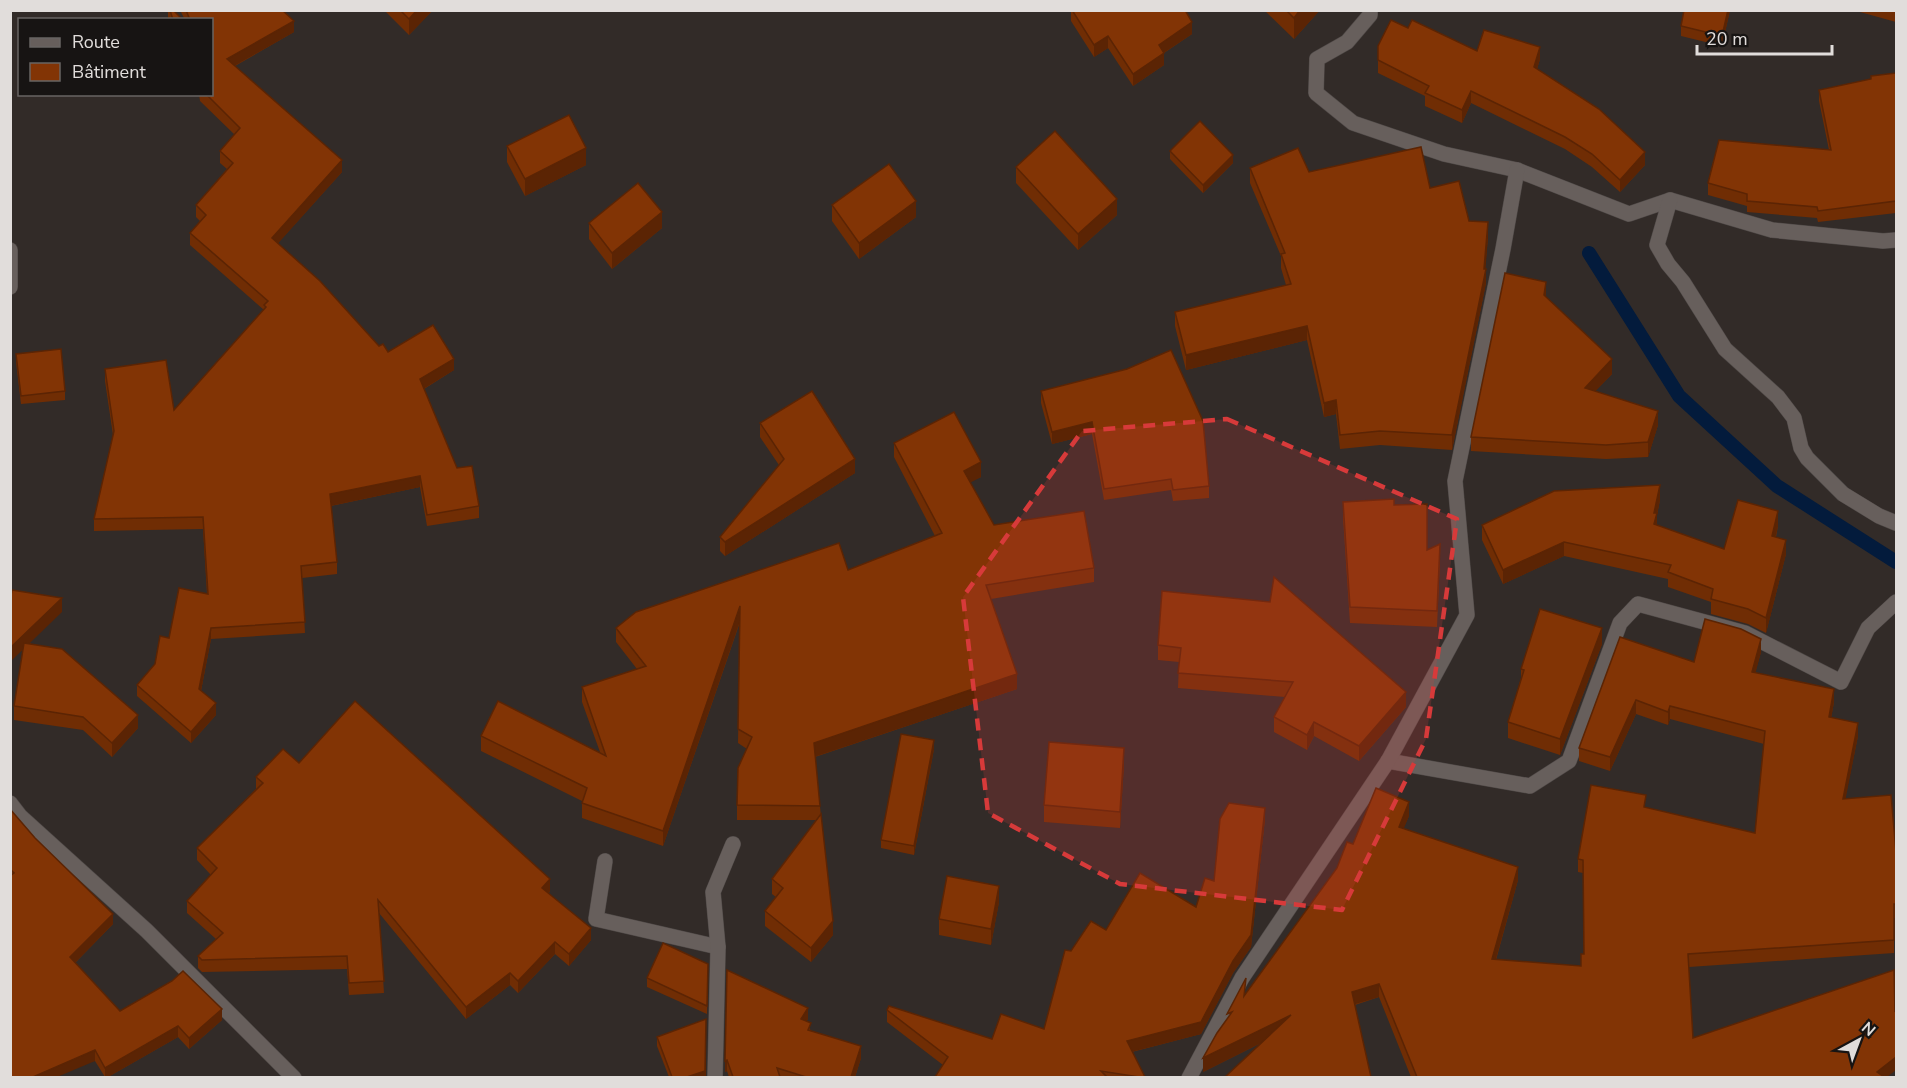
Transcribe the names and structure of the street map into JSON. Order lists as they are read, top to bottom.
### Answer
{
  "legend": ["Route", "Bâtiment"],
  "scale_bar": "20 m",
  "north": "top right"
}
